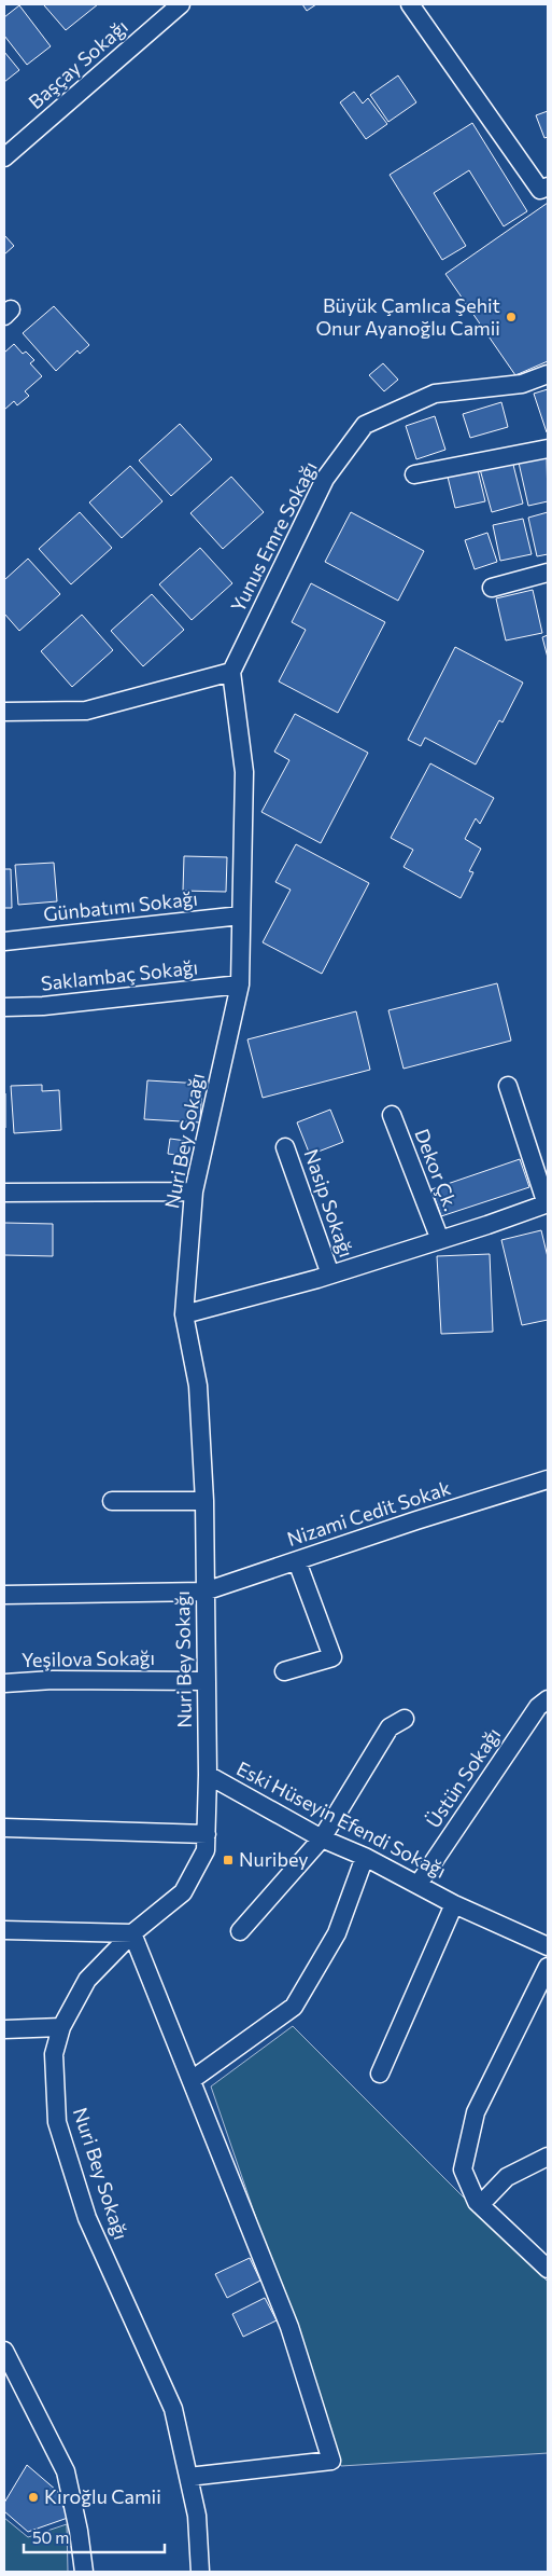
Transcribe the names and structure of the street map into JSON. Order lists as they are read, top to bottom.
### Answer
{
  "streets": {
    "street": [
      "Başçay Sokağı",
      "Yunus Emre Sokağı",
      "Günbatımı Sokağı",
      "Saklambaç Sokağı",
      "Nuri Bey Sokağı",
      "Dekor Çk.",
      "Nasip Sokağı",
      "Nizami Cedit Sokak",
      "Yeşilova Sokağı",
      "Üstün Sokağı",
      "Eski Hüseyin Efendi Sokağı"
    ]
  },
  "crossings": [
    ["Yunus Emre Sokağı", "Nuri Bey Sokağı"],
    ["Günbatımı Sokağı", "Nuri Bey Sokağı"],
    ["Saklambaç Sokağı", "Nuri Bey Sokağı"],
    ["Nuri Bey Sokağı", "Nizami Cedit Sokak"],
    ["Nuri Bey Sokağı", "Yeşilova Sokağı"],
    ["Nuri Bey Sokağı", "Eski Hüseyin Efendi Sokağı"],
    ["Üstün Sokağı", "Eski Hüseyin Efendi Sokağı"]
  ],
  "places": {
    "other": ["Büyük Çamlıca Şehit Onur Ayanoğlu Camii", "Kıroğlu Camii"],
    "transit": ["Nuribey"]
  },
  "scale_bar": "50 m"
}
